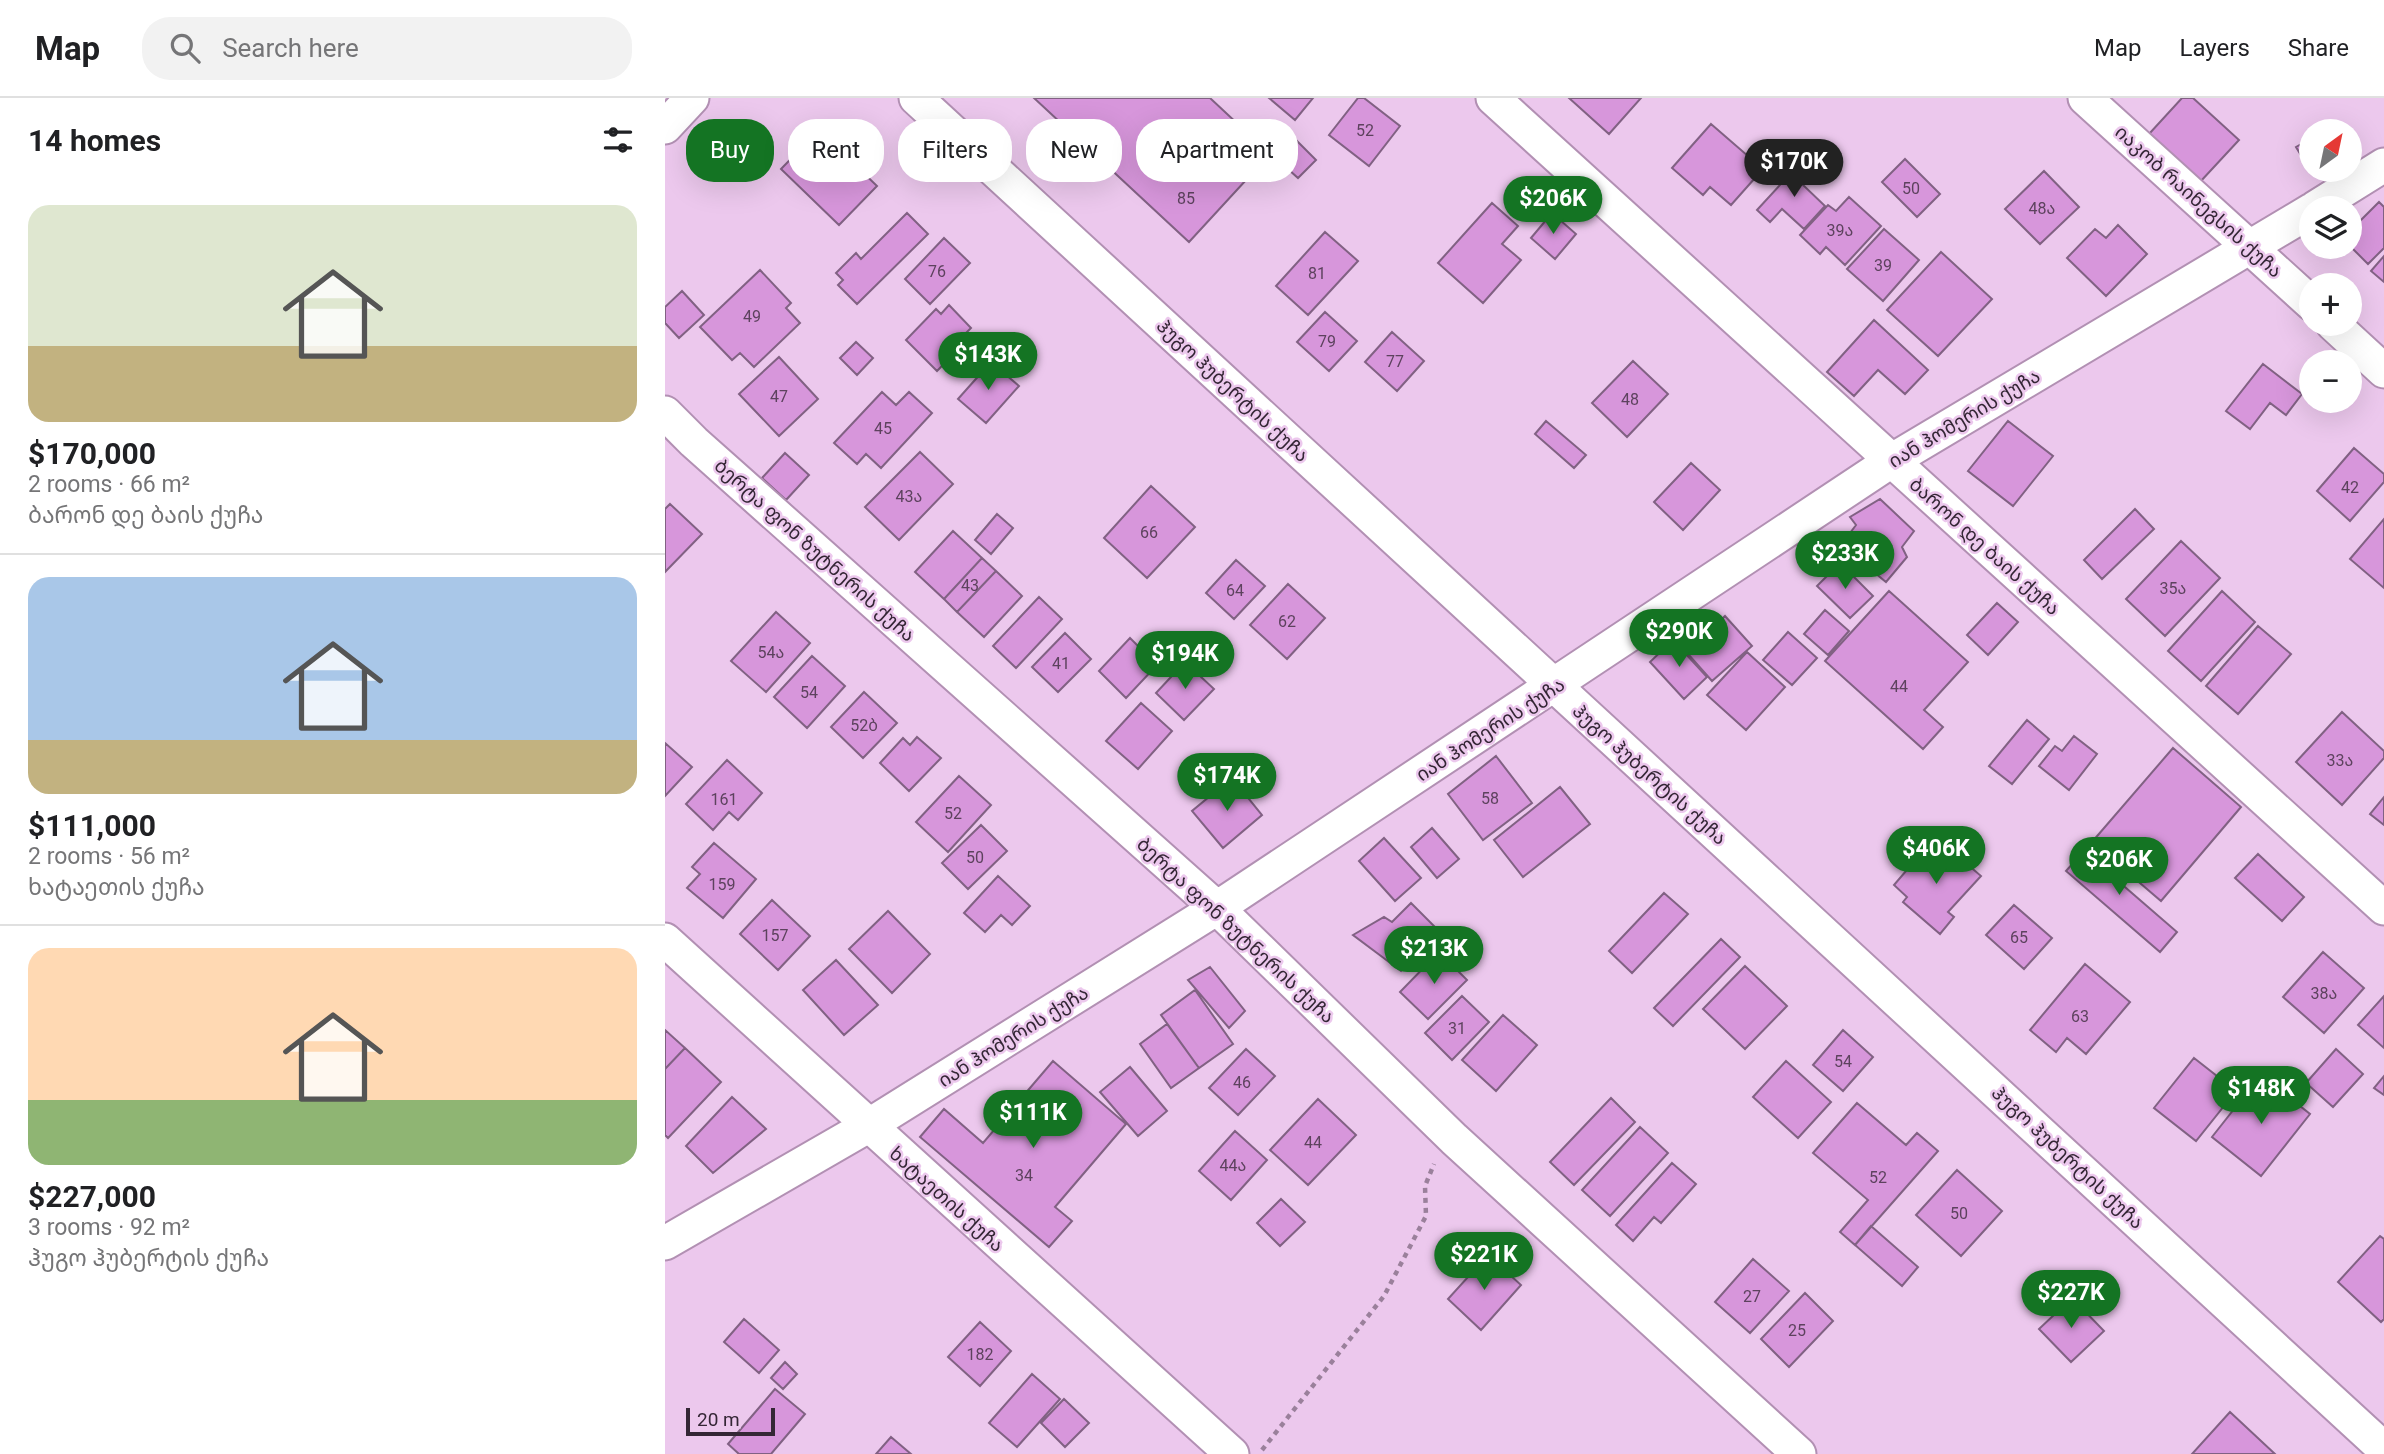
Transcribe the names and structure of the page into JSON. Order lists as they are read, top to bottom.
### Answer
{
  "streets": {
    "street": [
      "იაკობ რაინეგსის ქუჩა",
      "ჰუგო ჰუბერტის ქუჩა",
      "იან ჰომერის ქუჩა",
      "ბარონ დე ბაის ქუჩა",
      "ბერტა ფონ ზუტნერის ქუჩა",
      "ხატაეთის ქუჩა"
    ]
  },
  "crossings": [
    ["იაკობ რაინეგსის ქუჩა", "იან ჰომერის ქუჩა"],
    ["ჰუგო ჰუბერტის ქუჩა", "იან ჰომერის ქუჩა"],
    ["იან ჰომერის ქუჩა", "ბარონ დე ბაის ქუჩა"],
    ["იან ჰომერის ქუჩა", "ბერტა ფონ ზუტნერის ქუჩა"],
    ["იან ჰომერის ქუჩა", "ხატაეთის ქუჩა"]
  ],
  "house_numbers": [
    "52",
    "50",
    "85",
    "48ა",
    "39ა",
    "39",
    "76",
    "81",
    "49",
    "79",
    "77",
    "47",
    "48",
    "45",
    "42",
    "43ა",
    "66",
    "43",
    "35ა",
    "64",
    "62",
    "54ა",
    "41",
    "44",
    "54",
    "52ბ",
    "33ა",
    "58",
    "161",
    "52",
    "50",
    "159",
    "157",
    "65",
    "38ა",
    "63",
    "31",
    "54",
    "46",
    "44",
    "44ა",
    "34",
    "52",
    "50",
    "27",
    "25",
    "182"
  ],
  "scale_bar": "20 m",
  "north": "top right",
  "page": {
    "header": "Map",
    "search": "Search here",
    "nav": ["Map", "Layers", "Share"],
    "heading": "14 homes",
    "map_buttons": ["+", "−"],
    "chip": [
      "Buy",
      "Rent",
      "Filters",
      "New",
      "Apartment"
    ],
    "price": [
      "$170K",
      "$206K",
      "$143K",
      "$233K",
      "$290K",
      "$194K",
      "$174K",
      "$406K",
      "$206K",
      "$213K",
      "$148K",
      "$111K",
      "$221K",
      "$227K"
    ],
    "list": [
      {
        "name": "$170,000",
        "note": "2 rooms · 66 m² · ბარონ დე ბაის ქუჩა"
      },
      {
        "name": "$111,000",
        "note": "2 rooms · 56 m² · ხატაეთის ქუჩა"
      },
      {
        "name": "$227,000",
        "note": "3 rooms · 92 m² · ჰუგო ჰუბერტის ქუჩა"
      }
    ],
    "scale": "20 m"
  }
}
